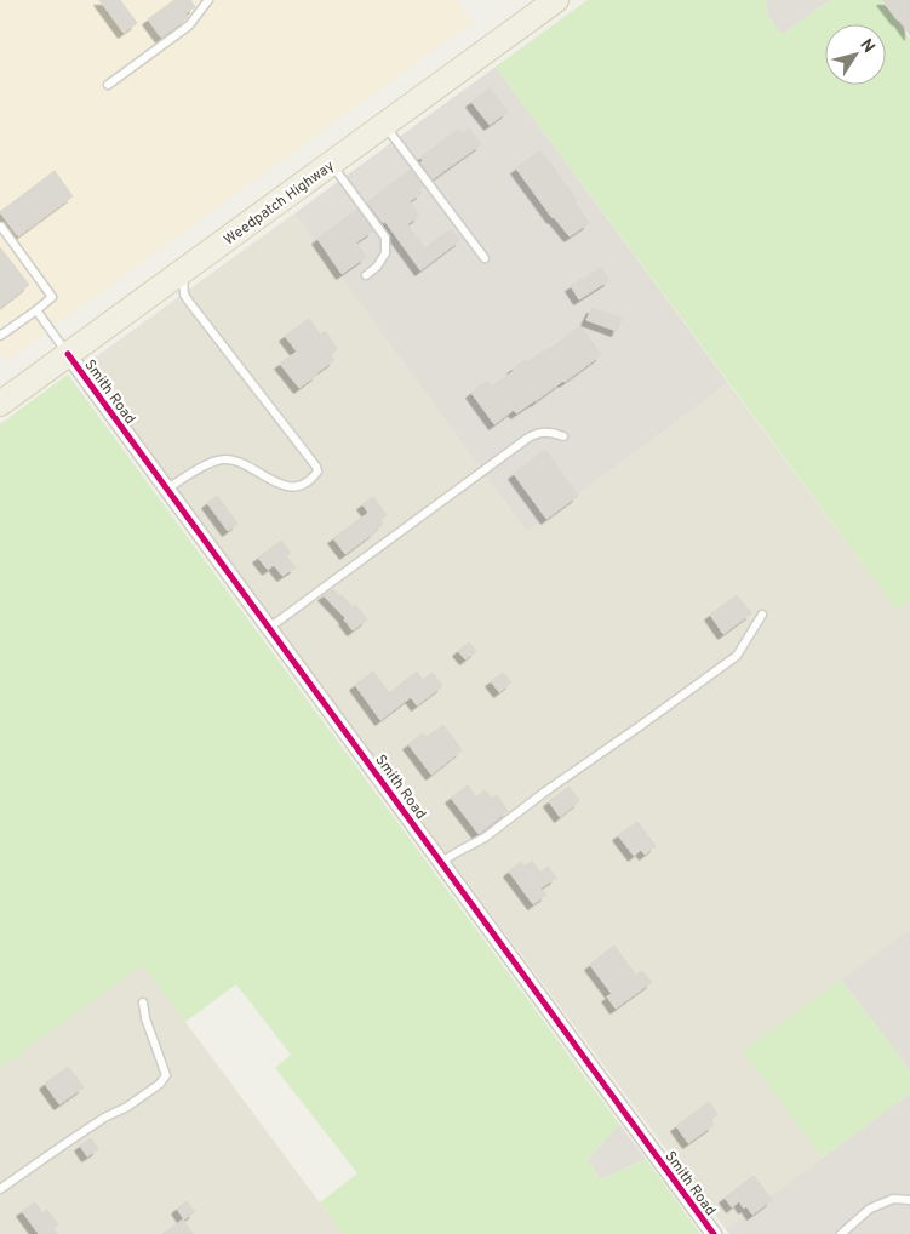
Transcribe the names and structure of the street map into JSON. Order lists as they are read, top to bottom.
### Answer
{
  "streets": {
    "main road": ["Weedpatch Highway"],
    "street": ["Smith Road"]
  },
  "crossings": [
    ["Weedpatch Highway", "Smith Road"]
  ],
  "north": "top right"
}
